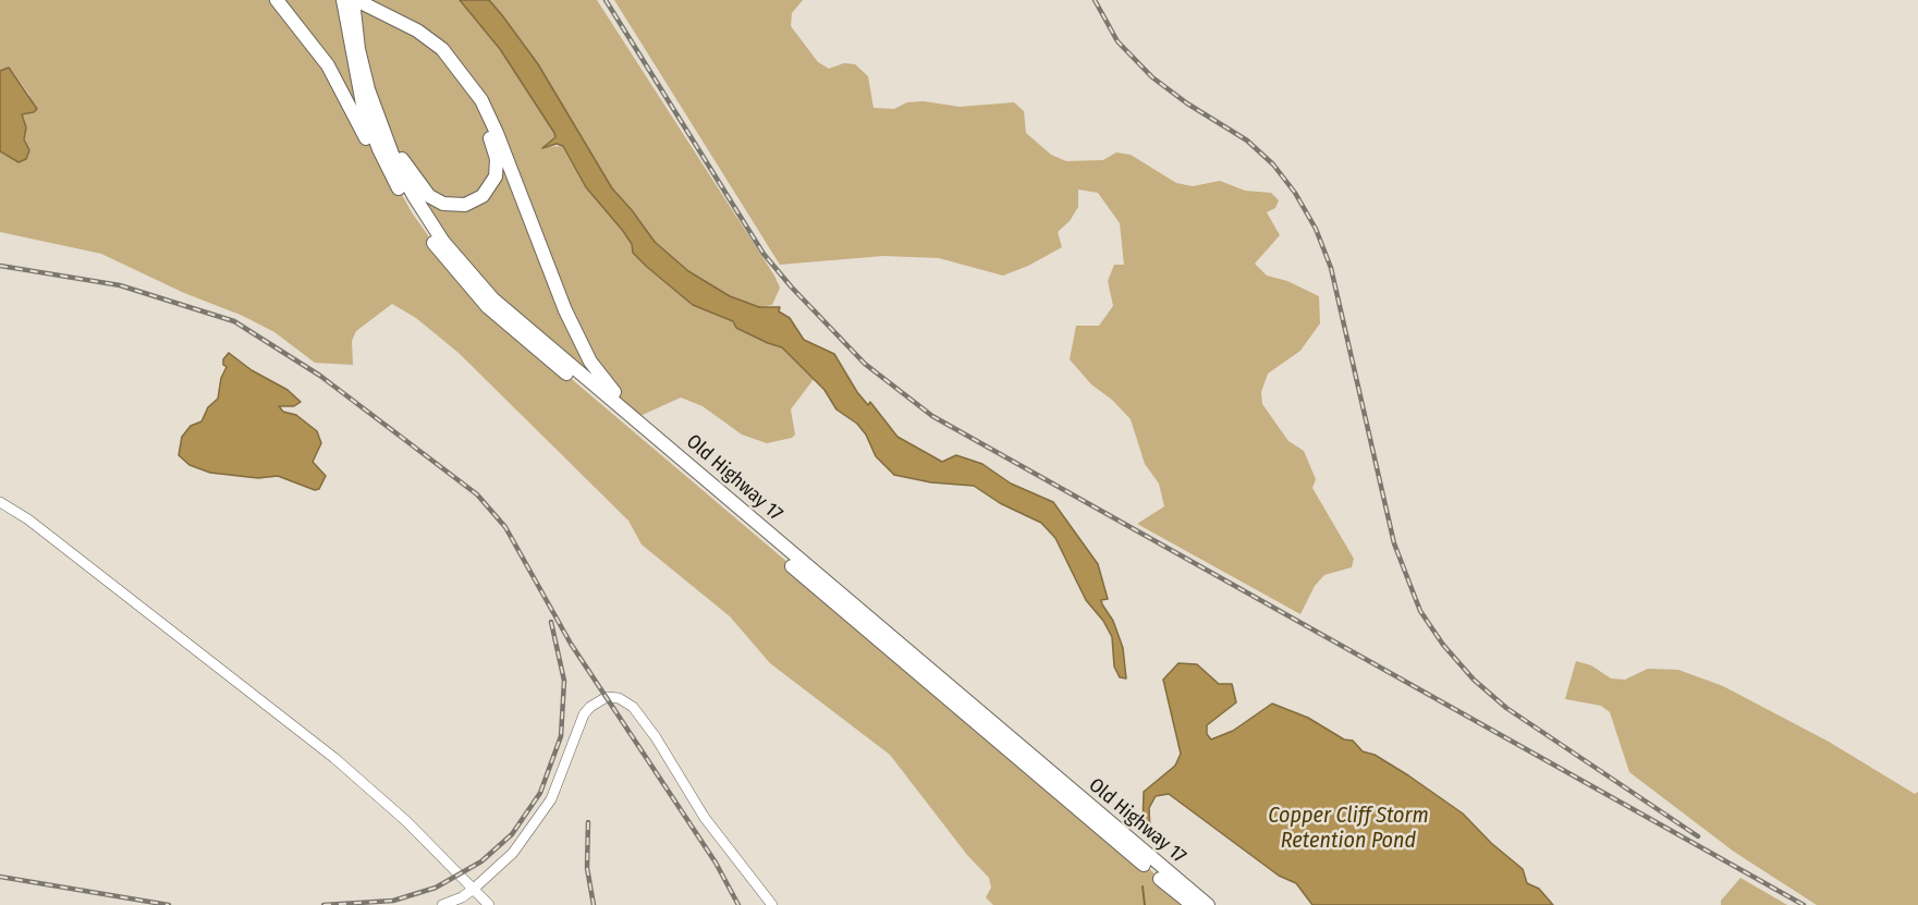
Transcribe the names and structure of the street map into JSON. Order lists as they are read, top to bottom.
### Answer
{
  "streets": {
    "main road": ["Old Highway 17"]
  },
  "water": ["Copper Cliff Storm Retention Pond"]
}
